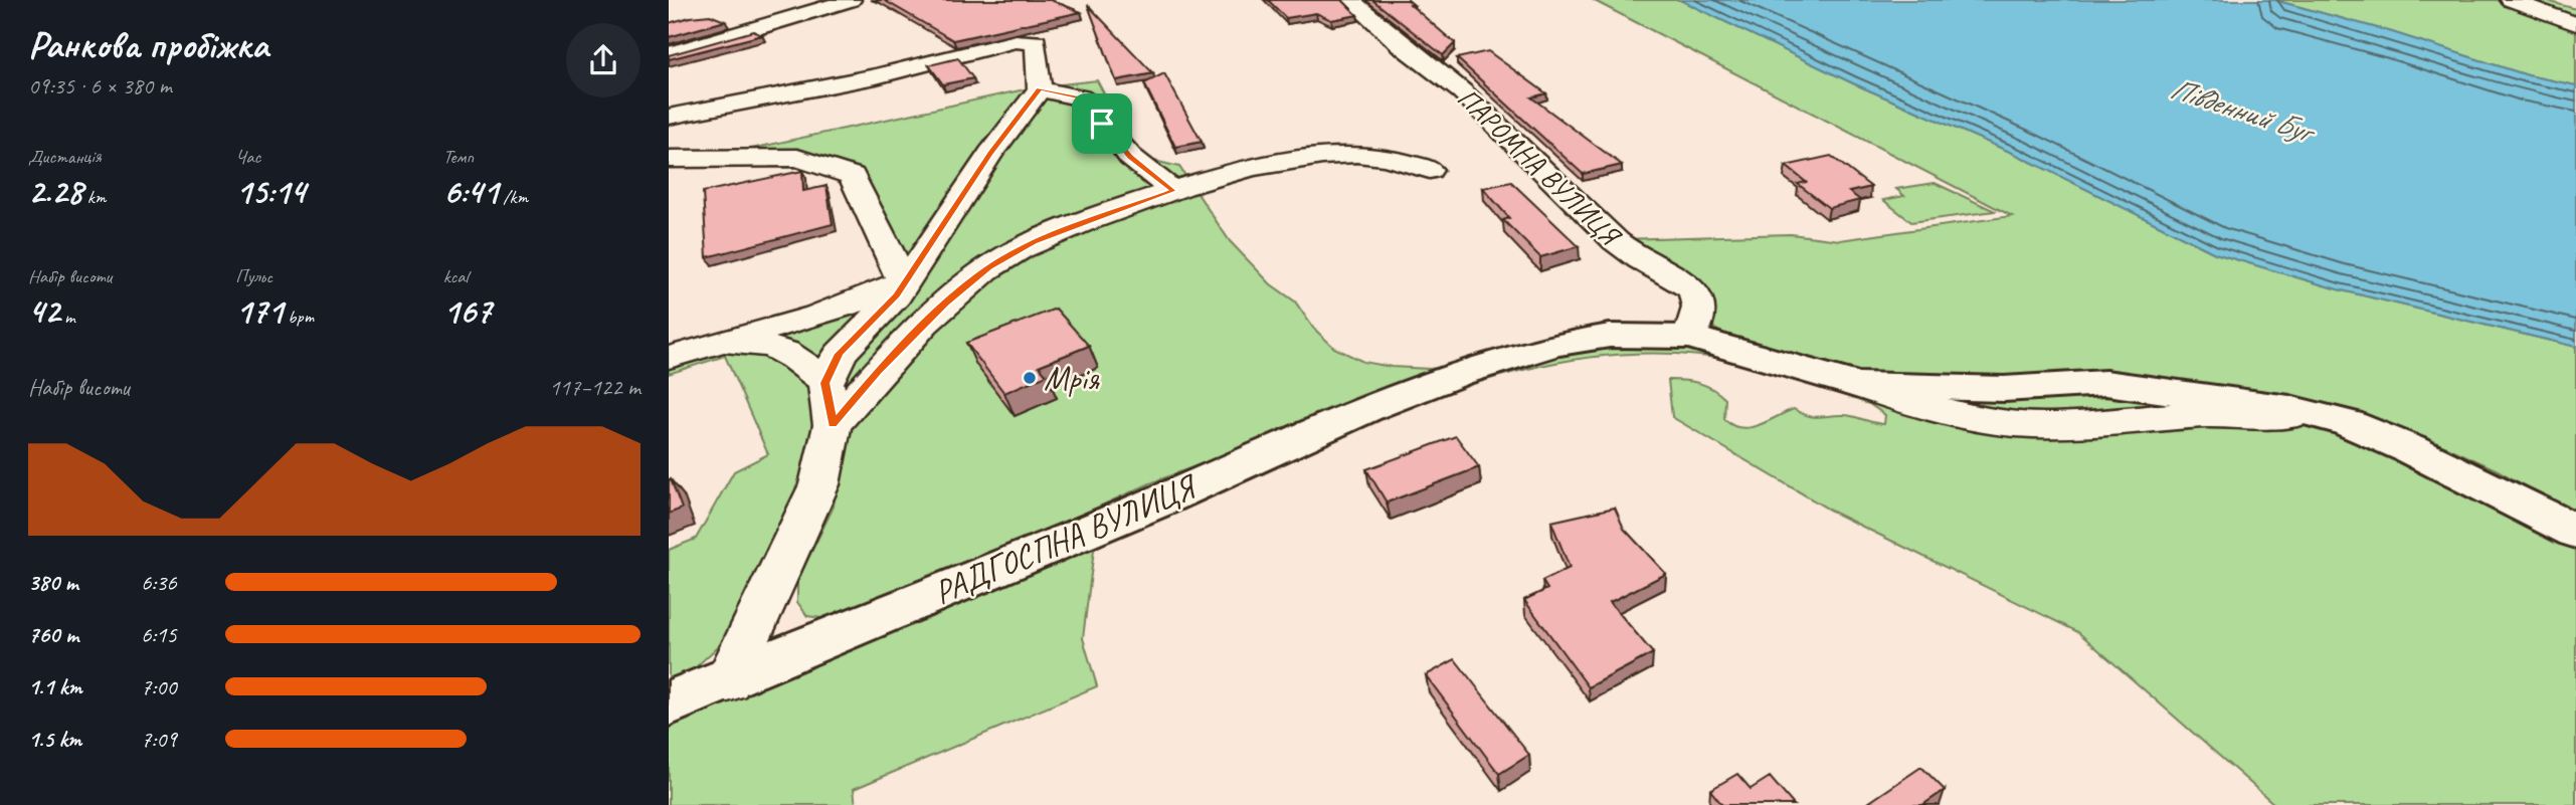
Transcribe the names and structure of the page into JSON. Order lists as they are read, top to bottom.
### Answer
{
  "streets": {
    "street": ["ПАРОМНА ВУЛИЦЯ", "РАДГОСПНА ВУЛИЦЯ"]
  },
  "crossings": [
    ["ПАРОМНА ВУЛИЦЯ", "РАДГОСПНА ВУЛИЦЯ"]
  ],
  "water": ["Південний Буг"],
  "places": ["Мрія"],
  "page": {
    "heading": ["Ранкова пробіжка", "09:35 · 6 × 380 m"],
    "stats": [
      ["Дистанція", "2.28 km"],
      ["Час", "15:14"],
      ["Темп", "6:41 /km"],
      ["Набір висоти", "42 m"],
      ["Пульс", "171 bpm"],
      ["kcal", "167"]
    ],
    "chart": ["Набір висоти", "117–122 m"],
    "list": [
      {
        "name": "380 m",
        "note": "6:36"
      },
      {
        "name": "760 m",
        "note": "6:15"
      },
      {
        "name": "1.1 km",
        "note": "7:00"
      },
      {
        "name": "1.5 km",
        "note": "7:09"
      }
    ]
  }
}
